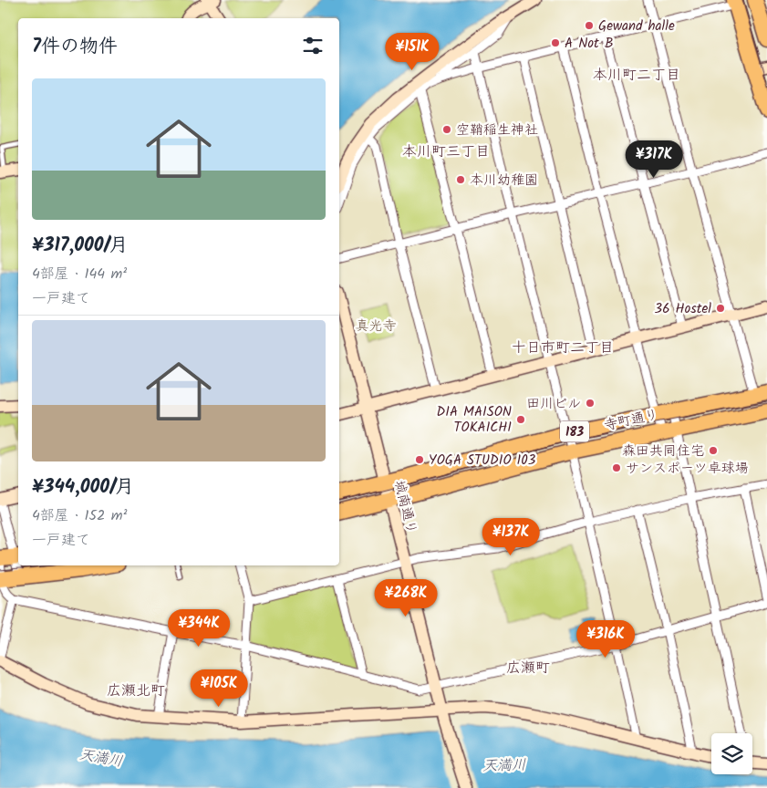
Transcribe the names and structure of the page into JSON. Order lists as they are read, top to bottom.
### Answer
{
  "streets": {
    "highway": ["寺町通り", "183"],
    "street": ["城南通り"]
  },
  "crossings": [
    ["寺町通り", "城南通り"]
  ],
  "districts": [
    "本川町二丁目",
    "本川町三丁目",
    "十日市町二丁目",
    "広瀬町",
    "広瀬北町"
  ],
  "water": ["天満川"],
  "parks": ["真光寺"],
  "places": [
    "Gewand halle",
    "A Not B",
    "空鞘稲生神社",
    "本川幼稚園",
    "36 Hostel",
    "田川ビル",
    "DIA MAISON TOKAICHI",
    "森田共同住宅",
    "YOGA STUDIO 103",
    "サンスポーツ卓球場"
  ],
  "page": {
    "heading": "7件の物件",
    "price": [
      "¥151K",
      "¥317K",
      "¥137K",
      "¥268K",
      "¥344K",
      "¥316K",
      "¥105K"
    ],
    "list": [
      {
        "name": "¥317,000/月",
        "note": "4部屋 · 144 m² · 一戸建て"
      },
      {
        "name": "¥344,000/月",
        "note": "4部屋 · 152 m² · 一戸建て"
      }
    ]
  }
}
